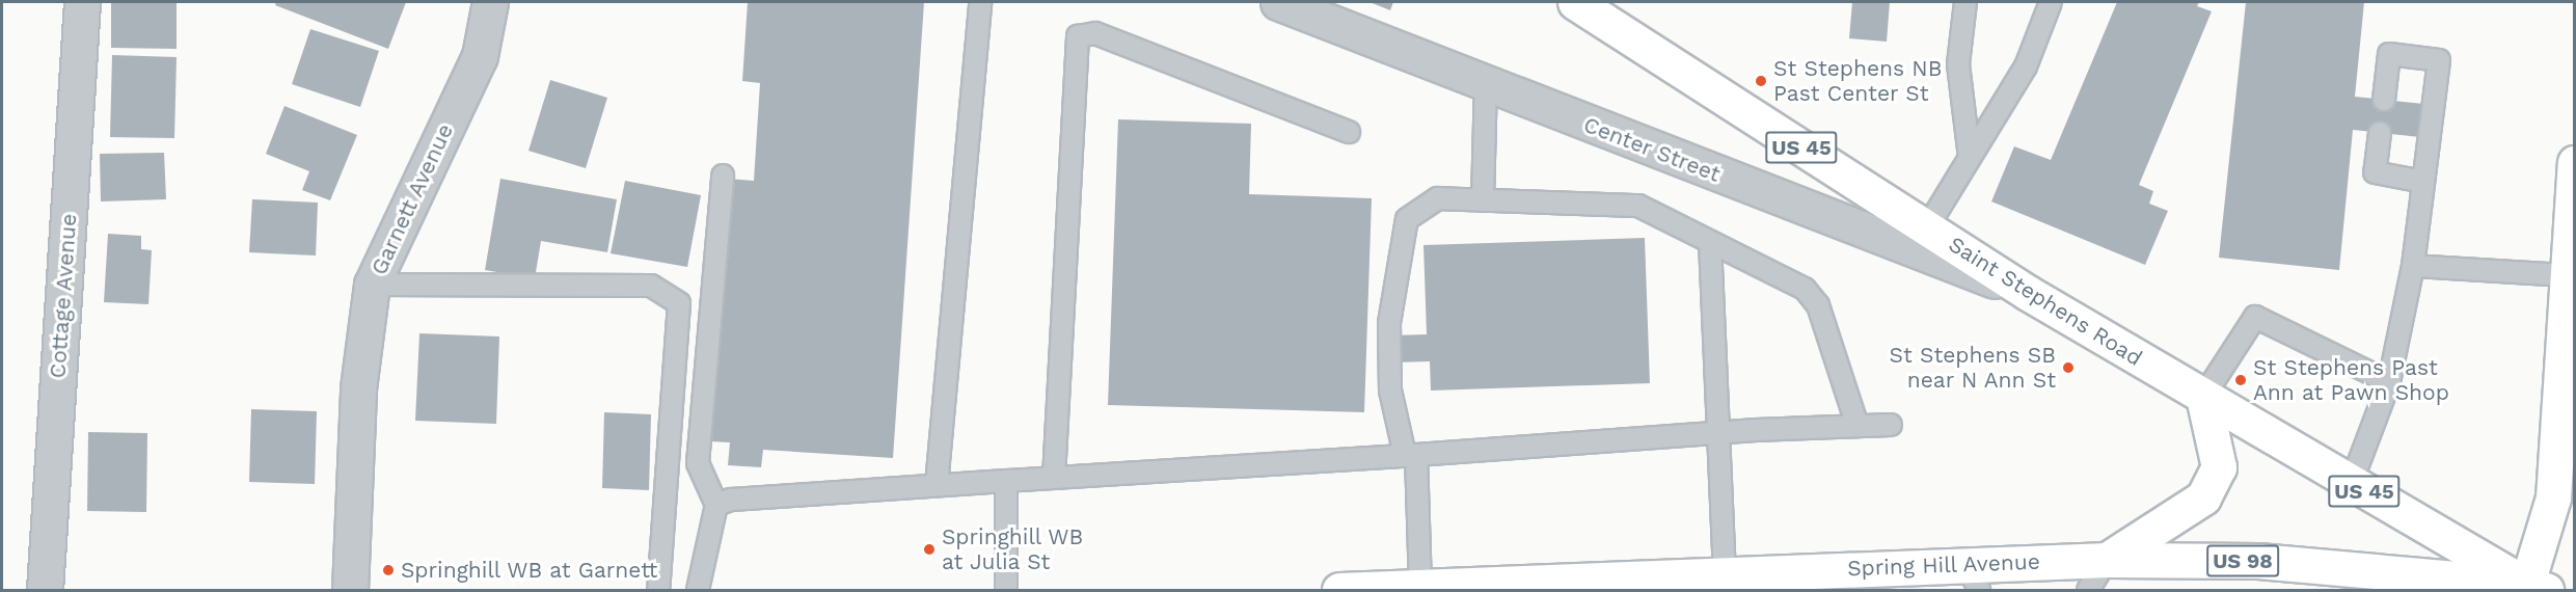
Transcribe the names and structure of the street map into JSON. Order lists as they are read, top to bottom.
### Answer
{
  "streets": {
    "main road": [
      "US 45",
      "Saint Stephens Road",
      "US 98",
      "Spring Hill Avenue"
    ],
    "street": ["Center Street", "Garnett Avenue", "Cottage Avenue"]
  },
  "crossings": [
    ["Center Street", "Saint Stephens Road"],
    ["Saint Stephens Road", "Spring Hill Avenue"]
  ],
  "places": [
    "St Stephens NB Past Center St",
    "St Stephens SB near N Ann St",
    "St Stephens Past Ann at Pawn Shop",
    "Springhill WB at Julia St",
    "Springhill WB at Garnett"
  ]
}
